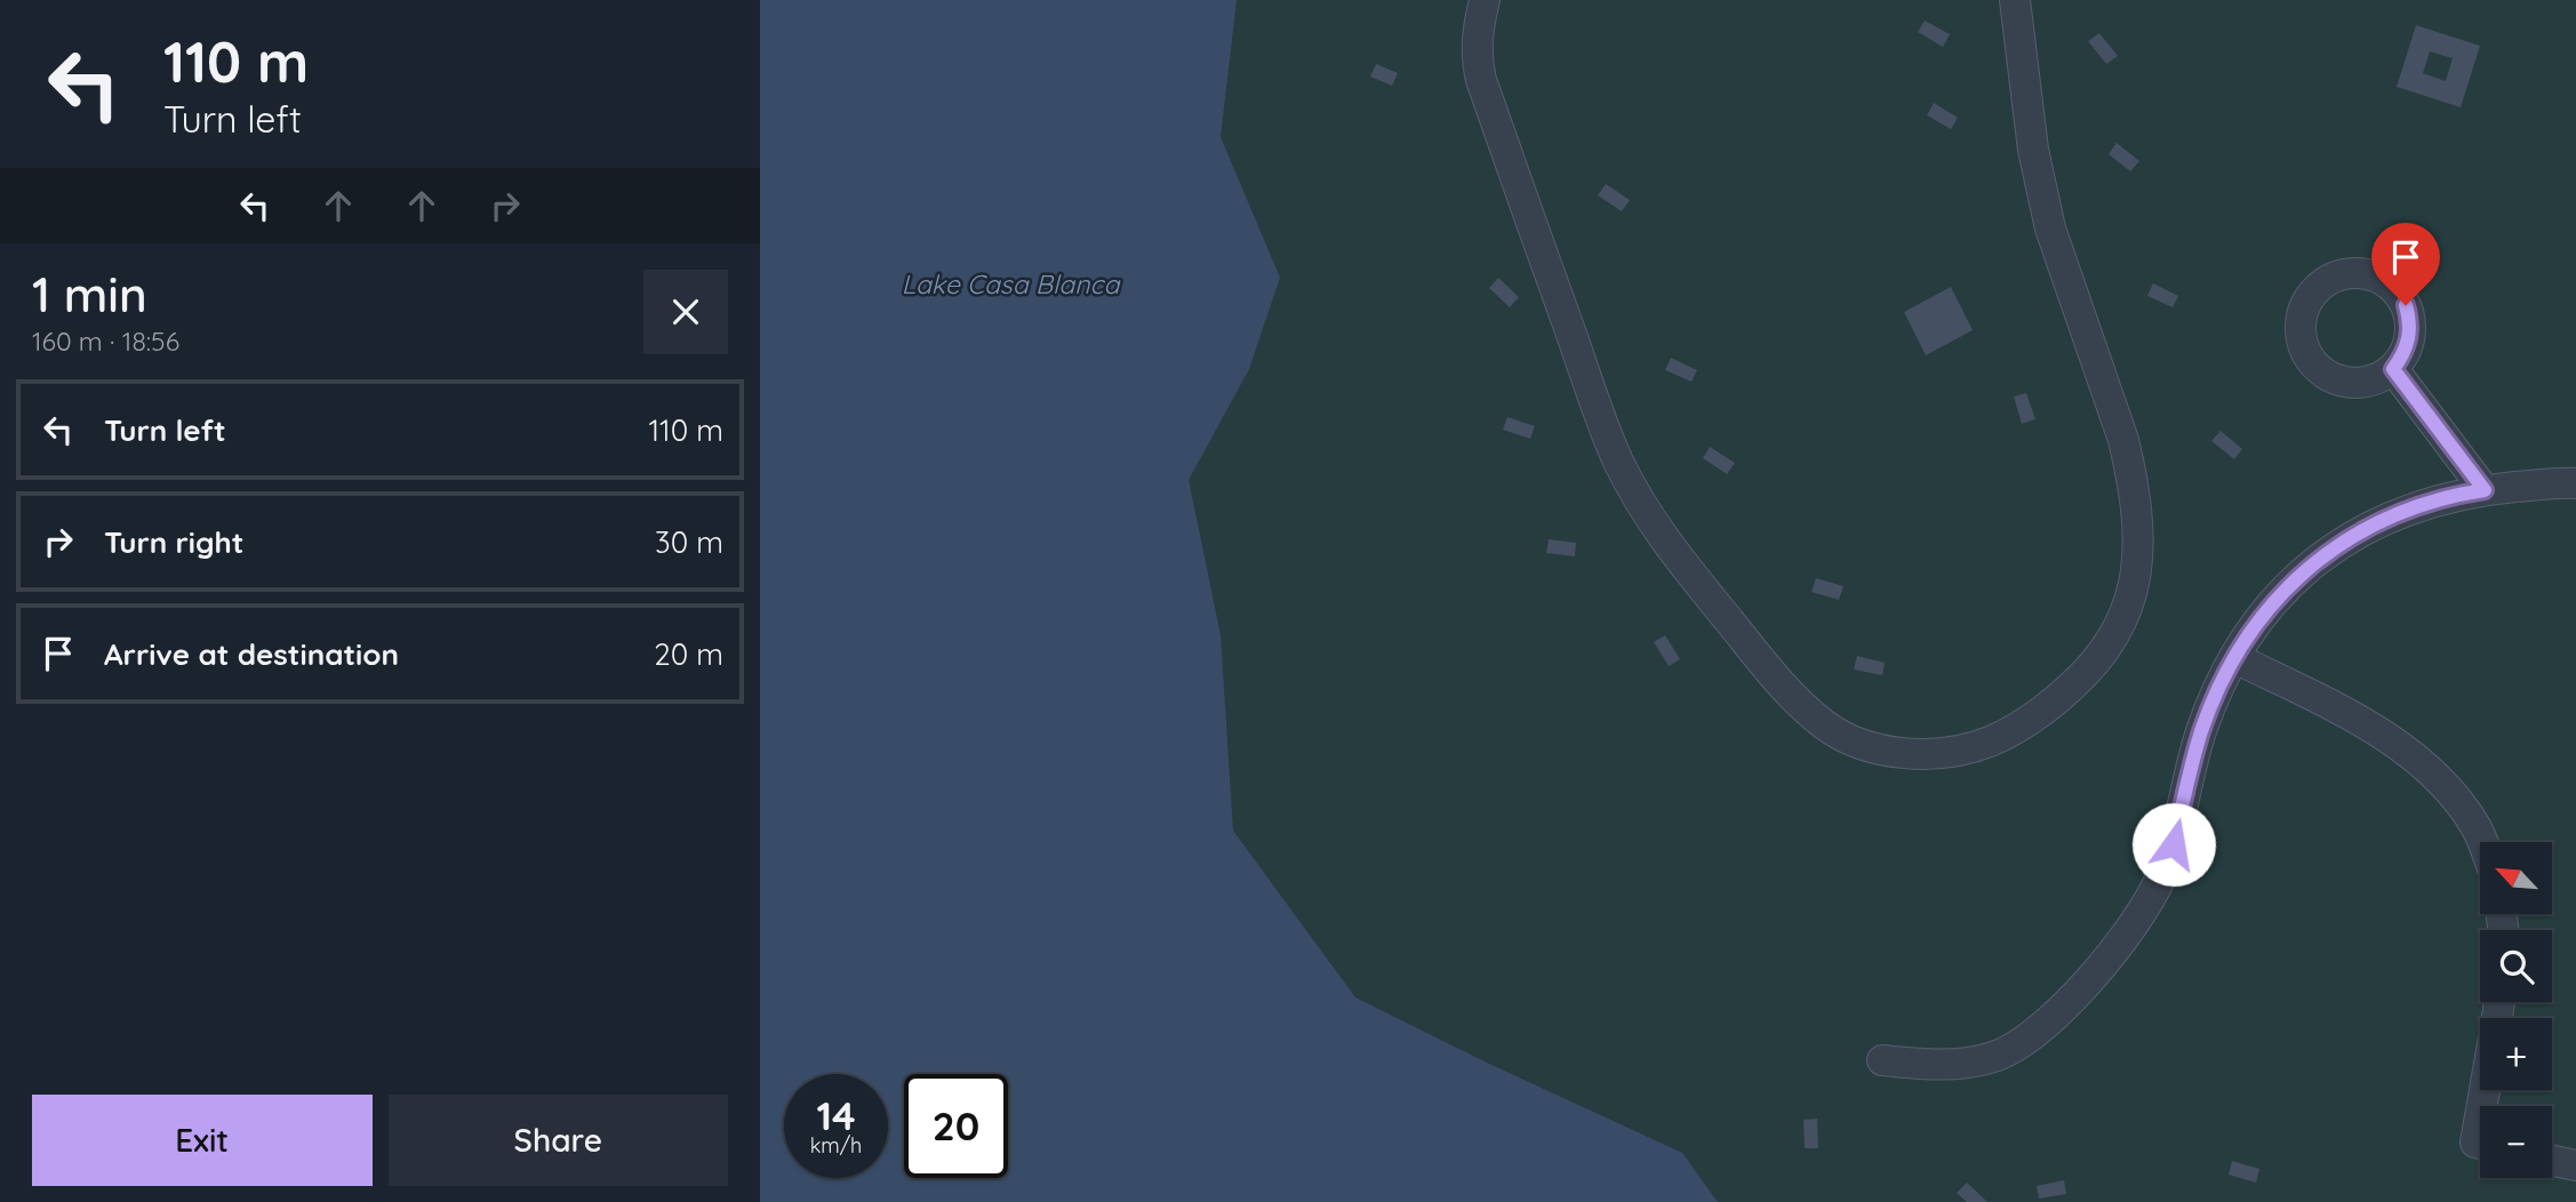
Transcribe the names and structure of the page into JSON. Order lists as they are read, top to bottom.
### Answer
{
  "water": ["Lake Casa Blanca"],
  "north": "top left",
  "page": {
    "turn": ["110 m", "Turn left"],
    "heading": ["1 min", "160 m · 18:56"],
    "list": [
      {
        "name": "Turn left",
        "value": "110 m"
      },
      {
        "name": "Turn right",
        "value": "30 m"
      },
      {
        "name": "Arrive at destination",
        "value": "20 m"
      }
    ],
    "map_buttons": ["+", "−"],
    "speed": "14 km/h",
    "limit": "20",
    "buttons": ["Exit", "Share"]
  }
}
